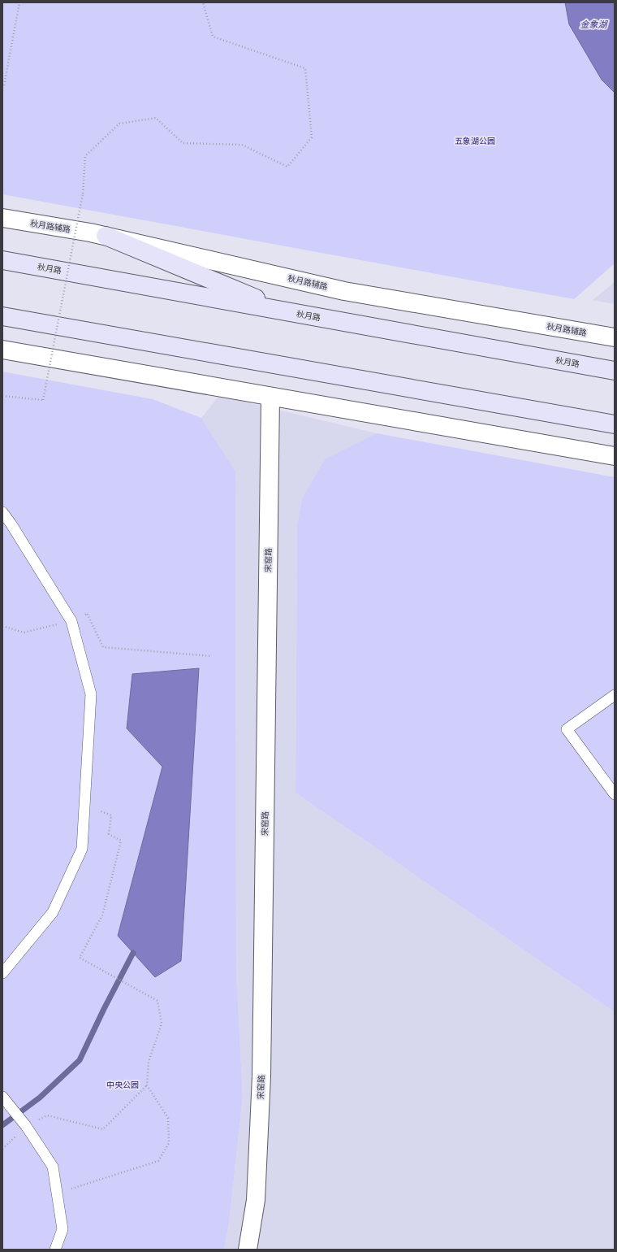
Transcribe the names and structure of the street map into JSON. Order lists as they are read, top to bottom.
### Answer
{
  "streets": {
    "main road": ["秋月路"],
    "street": ["秋月路辅路", "宋窑路"]
  },
  "water": ["金象湖"],
  "parks": ["五象湖公园", "中央公园"]
}
